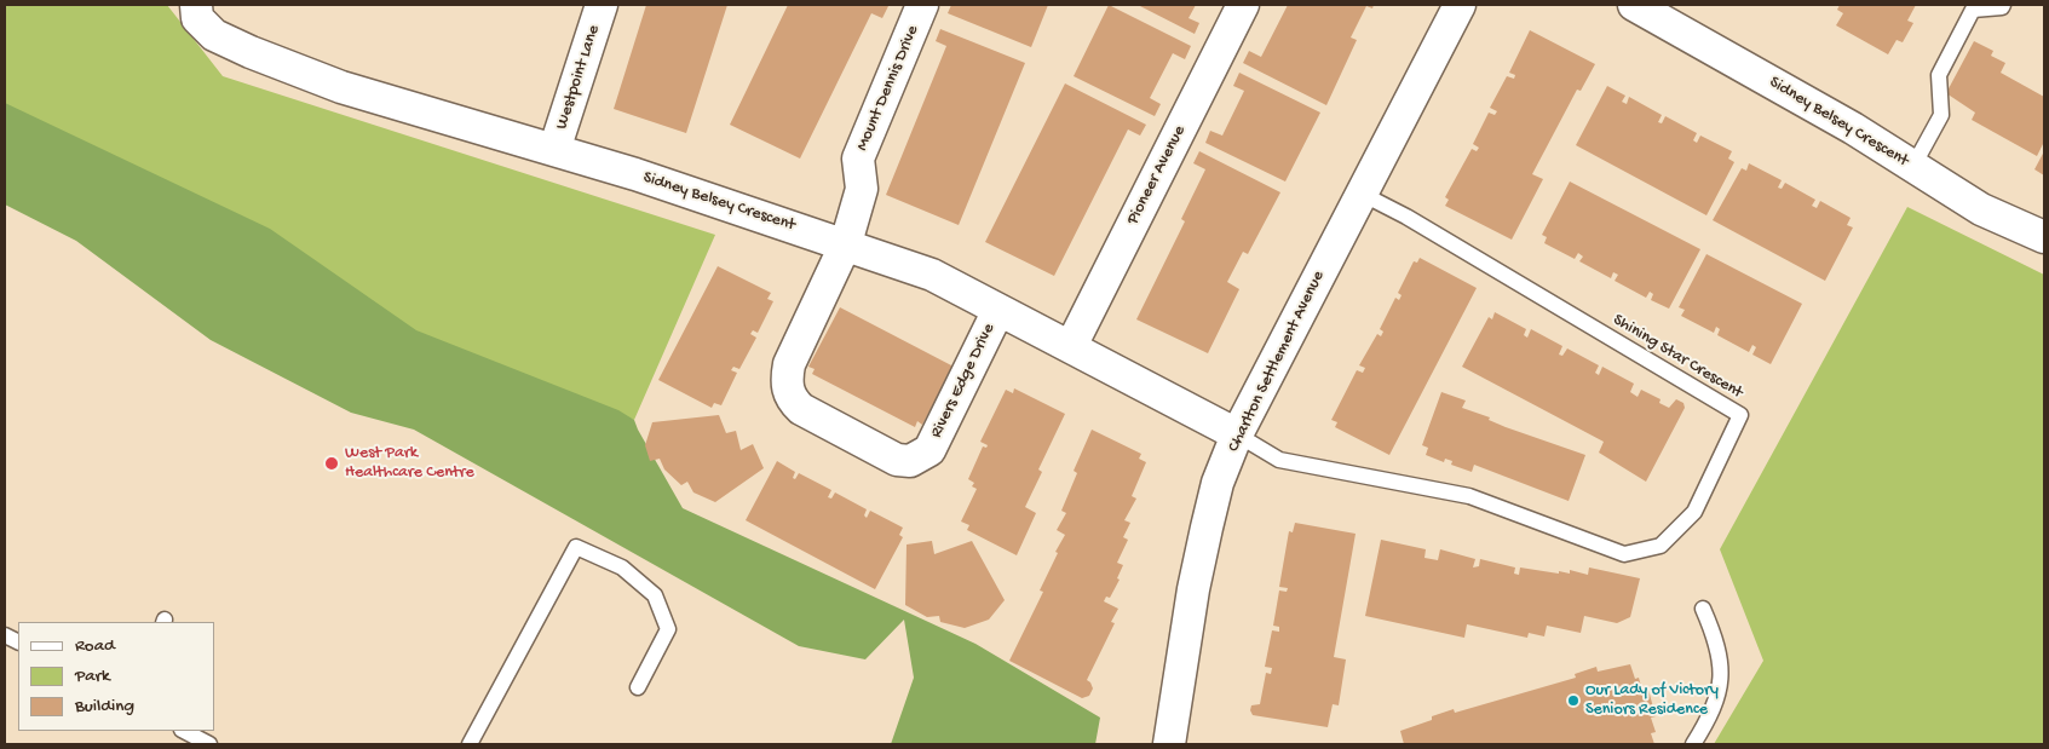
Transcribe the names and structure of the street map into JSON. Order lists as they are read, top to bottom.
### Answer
{
  "streets": {
    "street": [
      "Westpoint Lane",
      "Mount Dennis Drive",
      "Sidney Belsey Crescent",
      "Pioneer Avenue",
      "Charlton Settlement Avenue",
      "Rivers Edge Drive"
    ],
    "lane": ["Shining Star Crescent"]
  },
  "crossings": [
    ["Westpoint Lane", "Sidney Belsey Crescent"],
    ["Mount Dennis Drive", "Sidney Belsey Crescent"],
    ["Mount Dennis Drive", "Rivers Edge Drive"],
    ["Sidney Belsey Crescent", "Pioneer Avenue"],
    ["Sidney Belsey Crescent", "Shining Star Crescent"],
    ["Sidney Belsey Crescent", "Charlton Settlement Avenue"],
    ["Sidney Belsey Crescent", "Rivers Edge Drive"],
    ["Shining Star Crescent", "Charlton Settlement Avenue"]
  ],
  "places": ["West Park Healthcare Centre", "Our Lady of Victory Seniors Residence"],
  "legend": ["Road", "Park", "Building"]
}
